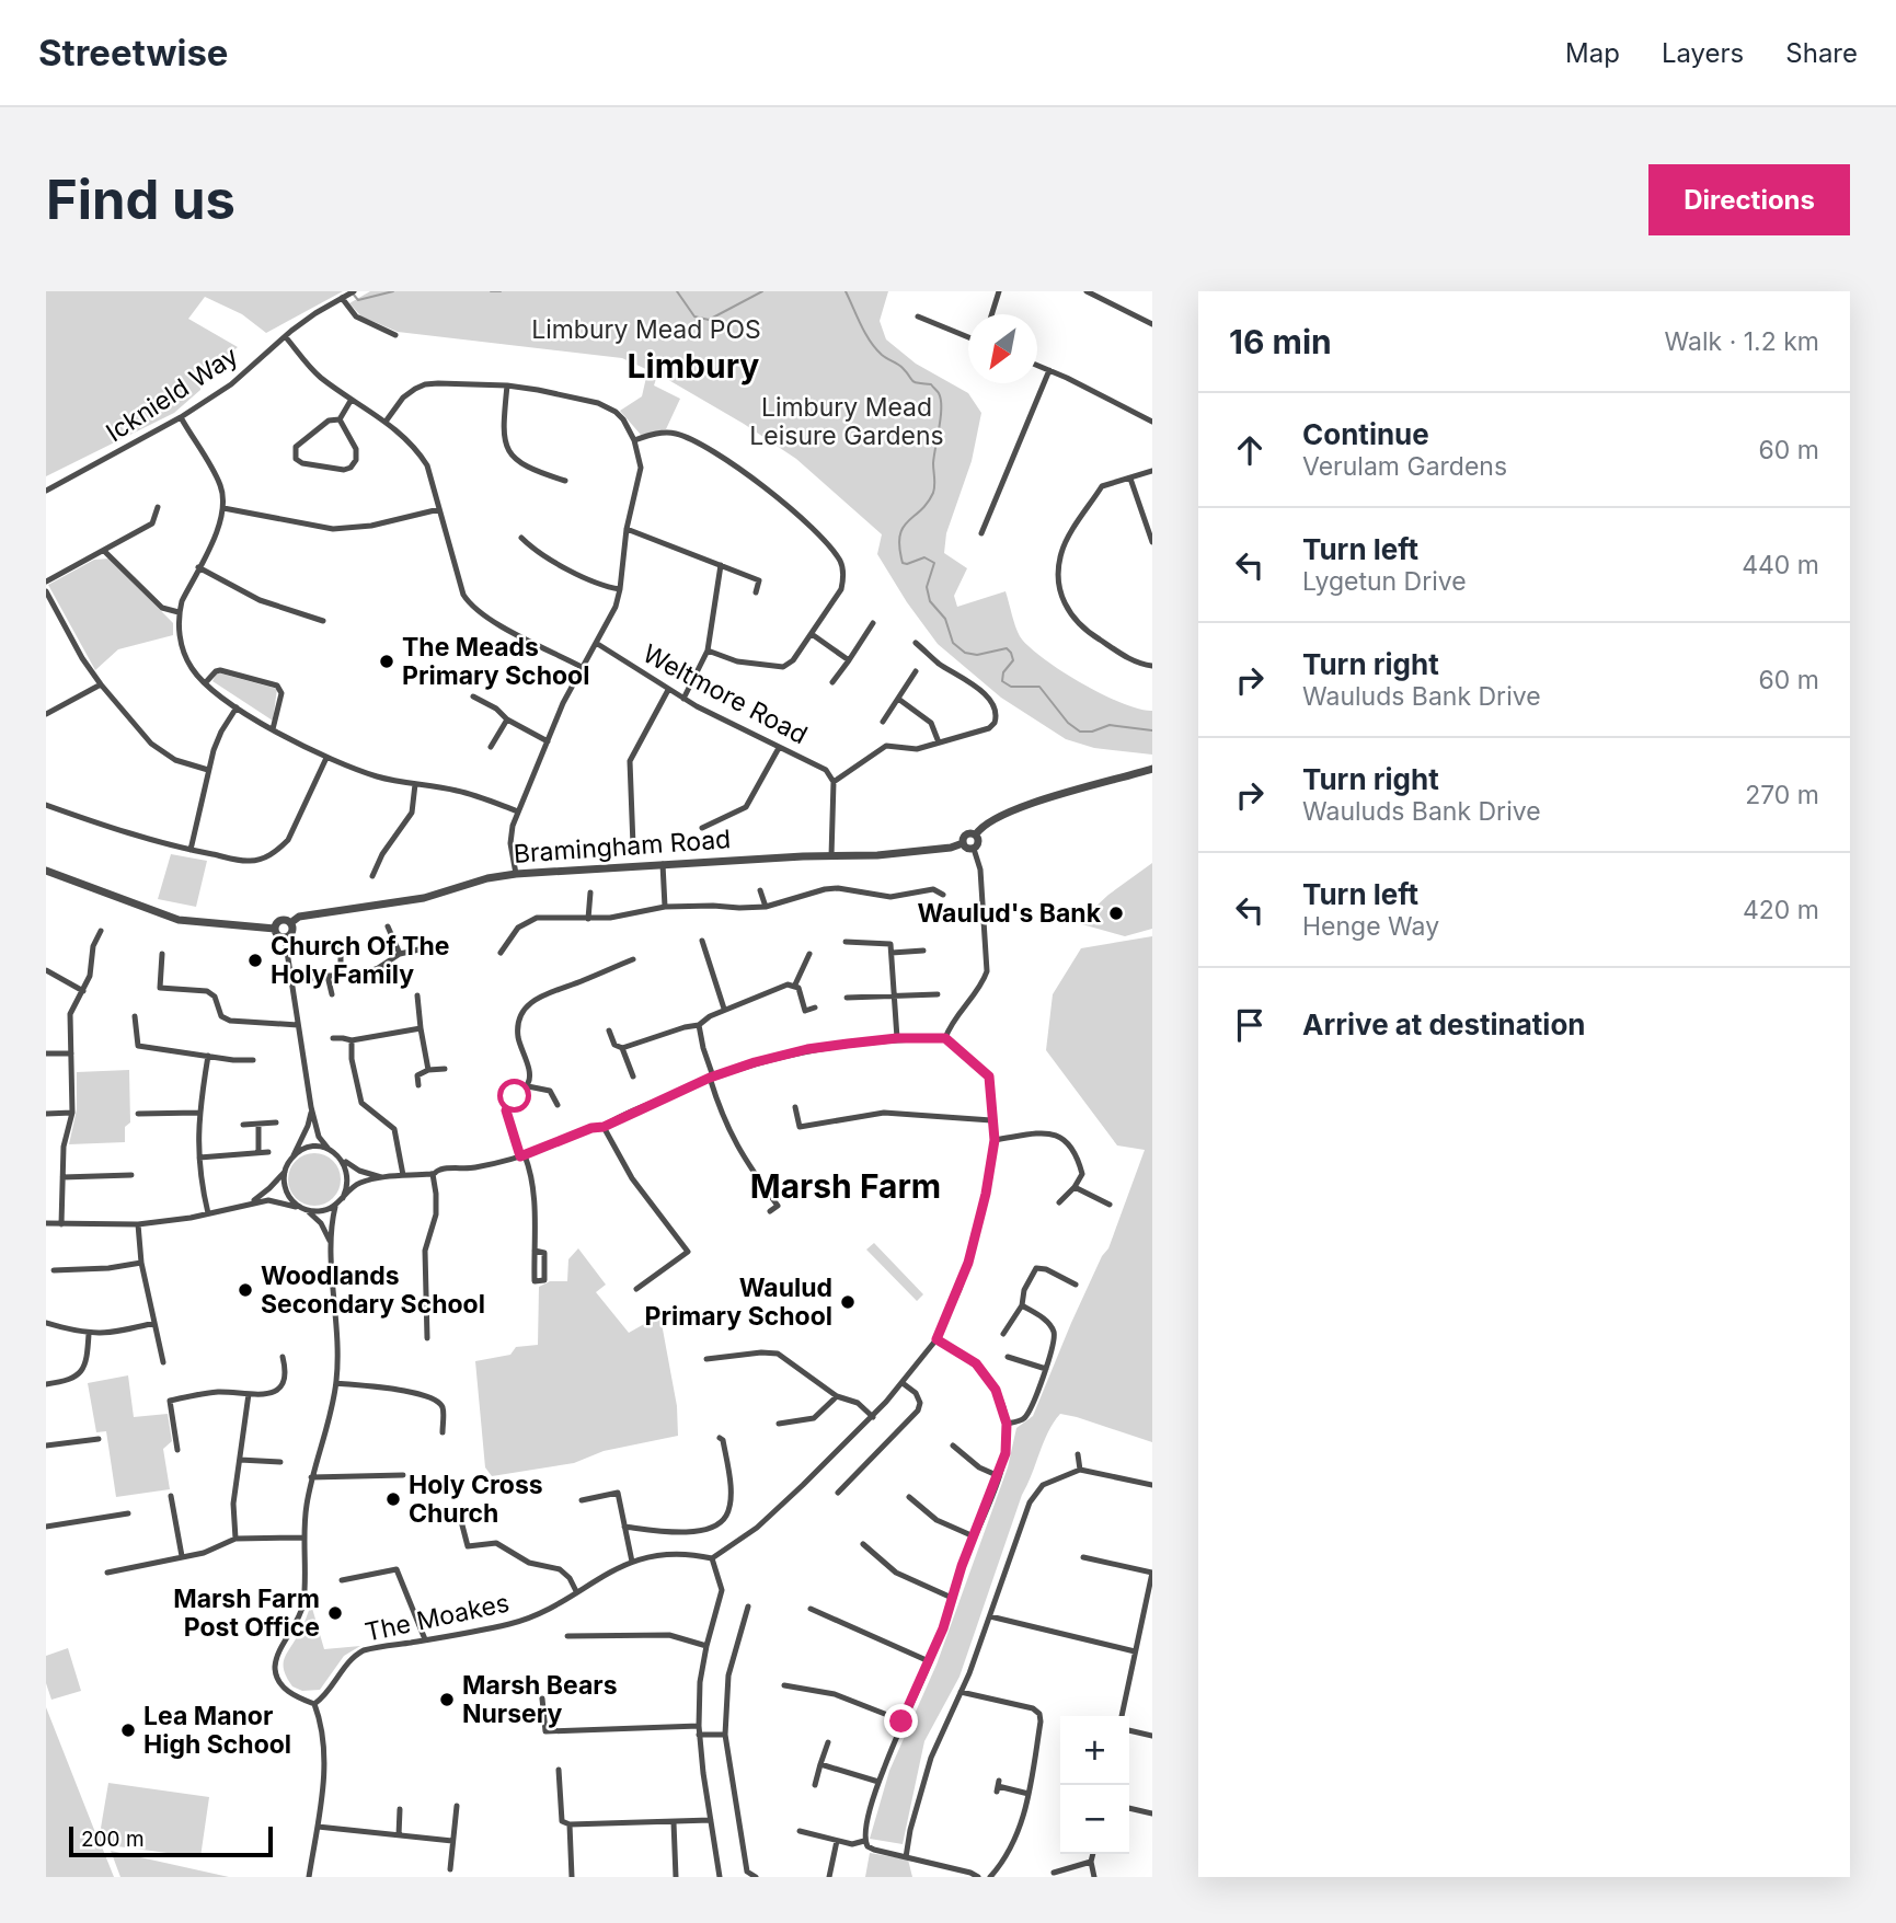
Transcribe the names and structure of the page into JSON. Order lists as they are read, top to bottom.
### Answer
{
  "streets": {
    "street": [
      "Icknield Way",
      "Weltmore Road",
      "Bramingham Road",
      "The Moakes"
    ]
  },
  "districts": ["Limbury", "Marsh Farm"],
  "parks": ["Limbury Mead POS", "Limbury Mead Leisure Gardens"],
  "places": [
    "The Meads Primary School",
    "Waulud's Bank",
    "Church Of The Holy Family",
    "Woodlands Secondary School",
    "Waulud Primary School",
    "Holy Cross Church",
    "Marsh Farm Post Office",
    "Marsh Bears Nursery",
    "Lea Manor High School"
  ],
  "scale_bar": "200 m",
  "north": "bottom left",
  "page": {
    "header": "Streetwise",
    "nav": ["Map", "Layers", "Share"],
    "buttons": "Directions",
    "title": "Find us",
    "heading": ["16 min", "Walk · 1.2 km"],
    "list": [
      ["Continue", "Verulam Gardens", "60 m"],
      ["Turn left", "Lygetun Drive", "440 m"],
      ["Turn right", "Wauluds Bank Drive", "60 m"],
      ["Turn right", "Wauluds Bank Drive", "270 m"],
      ["Turn left", "Henge Way", "420 m"],
      "Arrive at destination"
    ],
    "map_buttons": ["+", "−"],
    "scale": "200 m"
  }
}
